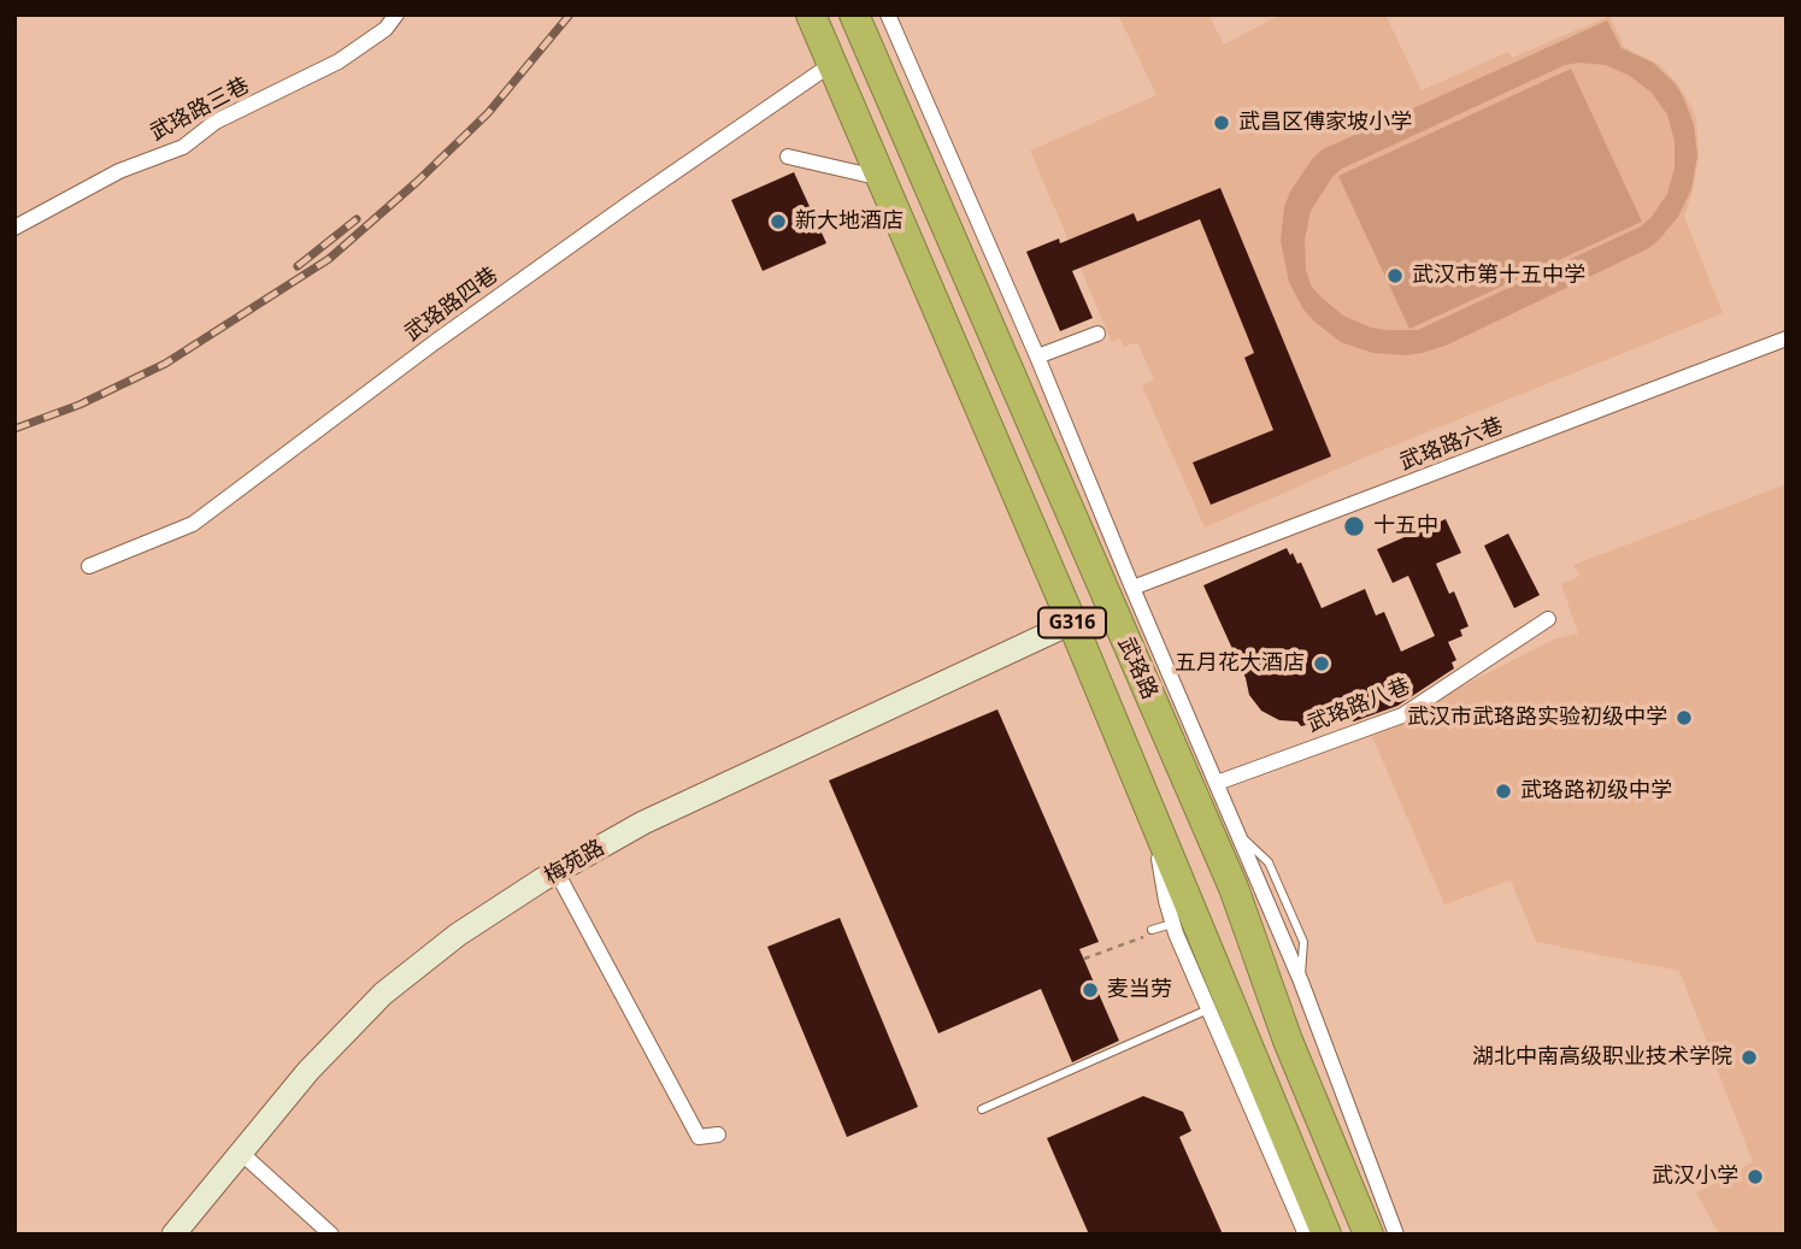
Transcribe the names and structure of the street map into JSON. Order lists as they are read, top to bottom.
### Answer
{
  "streets": {
    "highway": ["G316", "武珞路"],
    "street": [
      "武珞路三巷",
      "武珞路四巷",
      "武珞路六巷",
      "武珞路八巷",
      "梅苑路"
    ]
  },
  "crossings": [
    ["武珞路四巷", "武珞路"],
    ["武珞路六巷", "武珞路"],
    ["武珞路", "武珞路八巷"],
    ["武珞路", "梅苑路"]
  ],
  "places": [
    "武昌区傅家坡小学",
    "新大地酒店",
    "武汉市第十五中学",
    "十五中",
    "五月花大酒店",
    "武汉市武珞路实验初级中学",
    "武珞路初级中学",
    "麦当劳",
    "湖北中南高级职业技术学院",
    "武汉小学"
  ]
}
